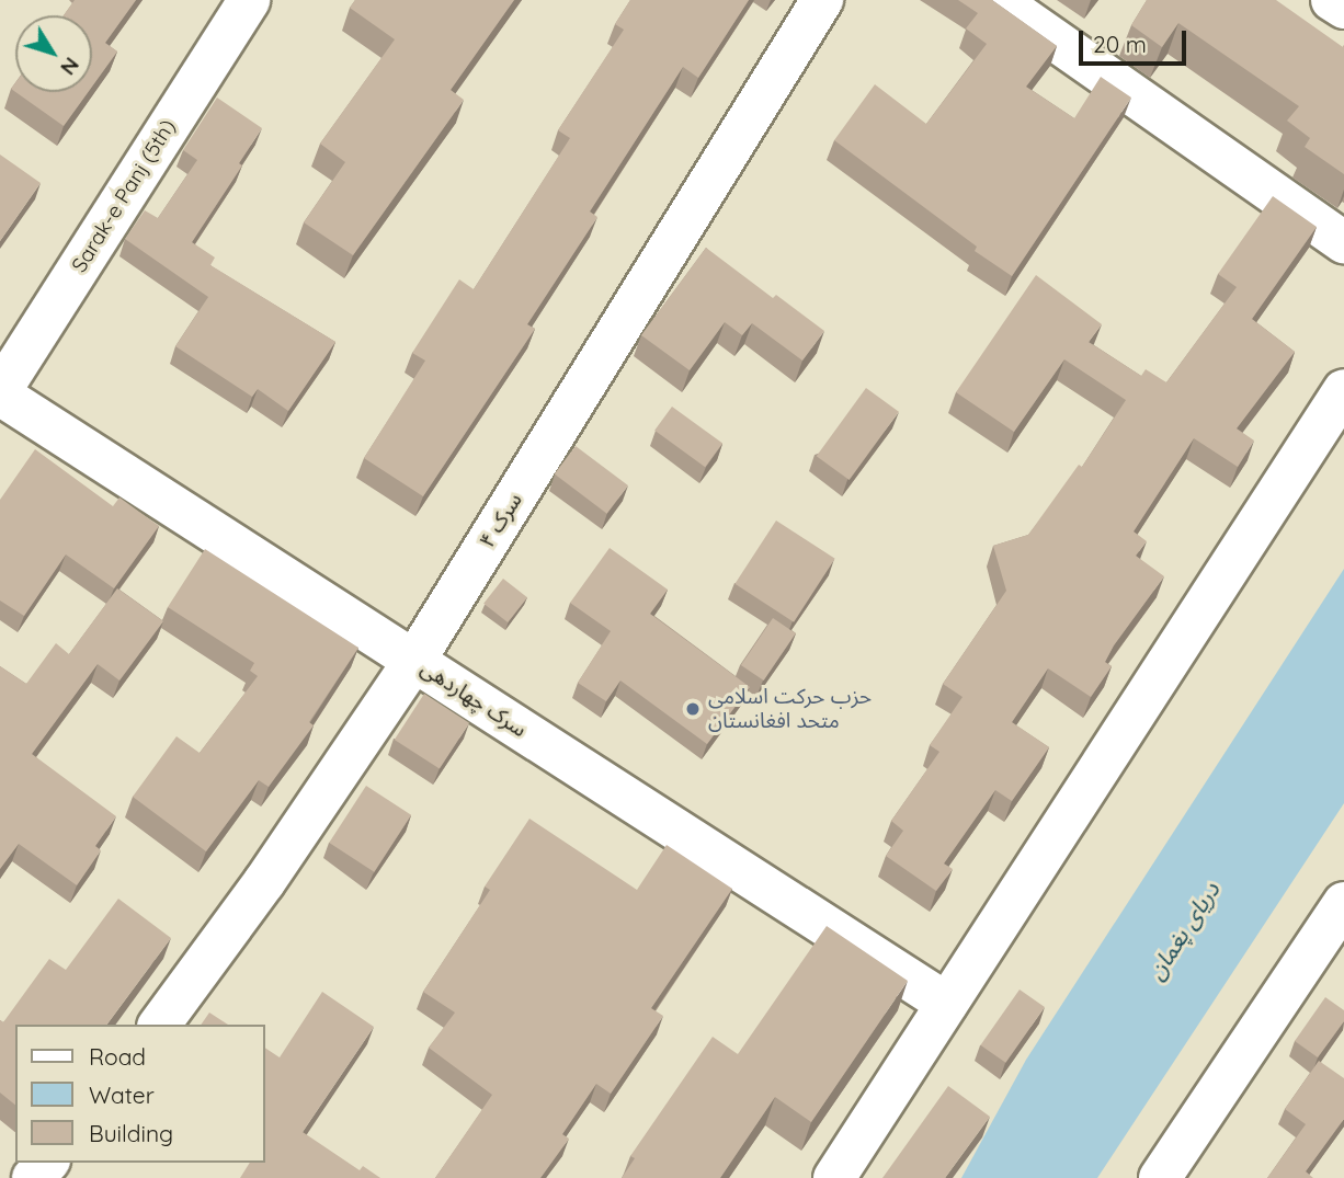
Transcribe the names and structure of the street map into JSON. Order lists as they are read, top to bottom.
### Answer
{
  "streets": {
    "street": ["Sarak-e Panj (5th)", "سرک ۴", "سرک چهاردهی"]
  },
  "crossings": [
    ["Sarak-e Panj (5th)", "سرک چهاردهی"],
    ["سرک ۴", "سرک چهاردهی"]
  ],
  "water": ["دریای پغمان"],
  "places": ["حزب حرکت اسلامی متحد افغانستان"],
  "legend": ["Road", "Water", "Building"],
  "scale_bar": "20 m",
  "north": "bottom right"
}
